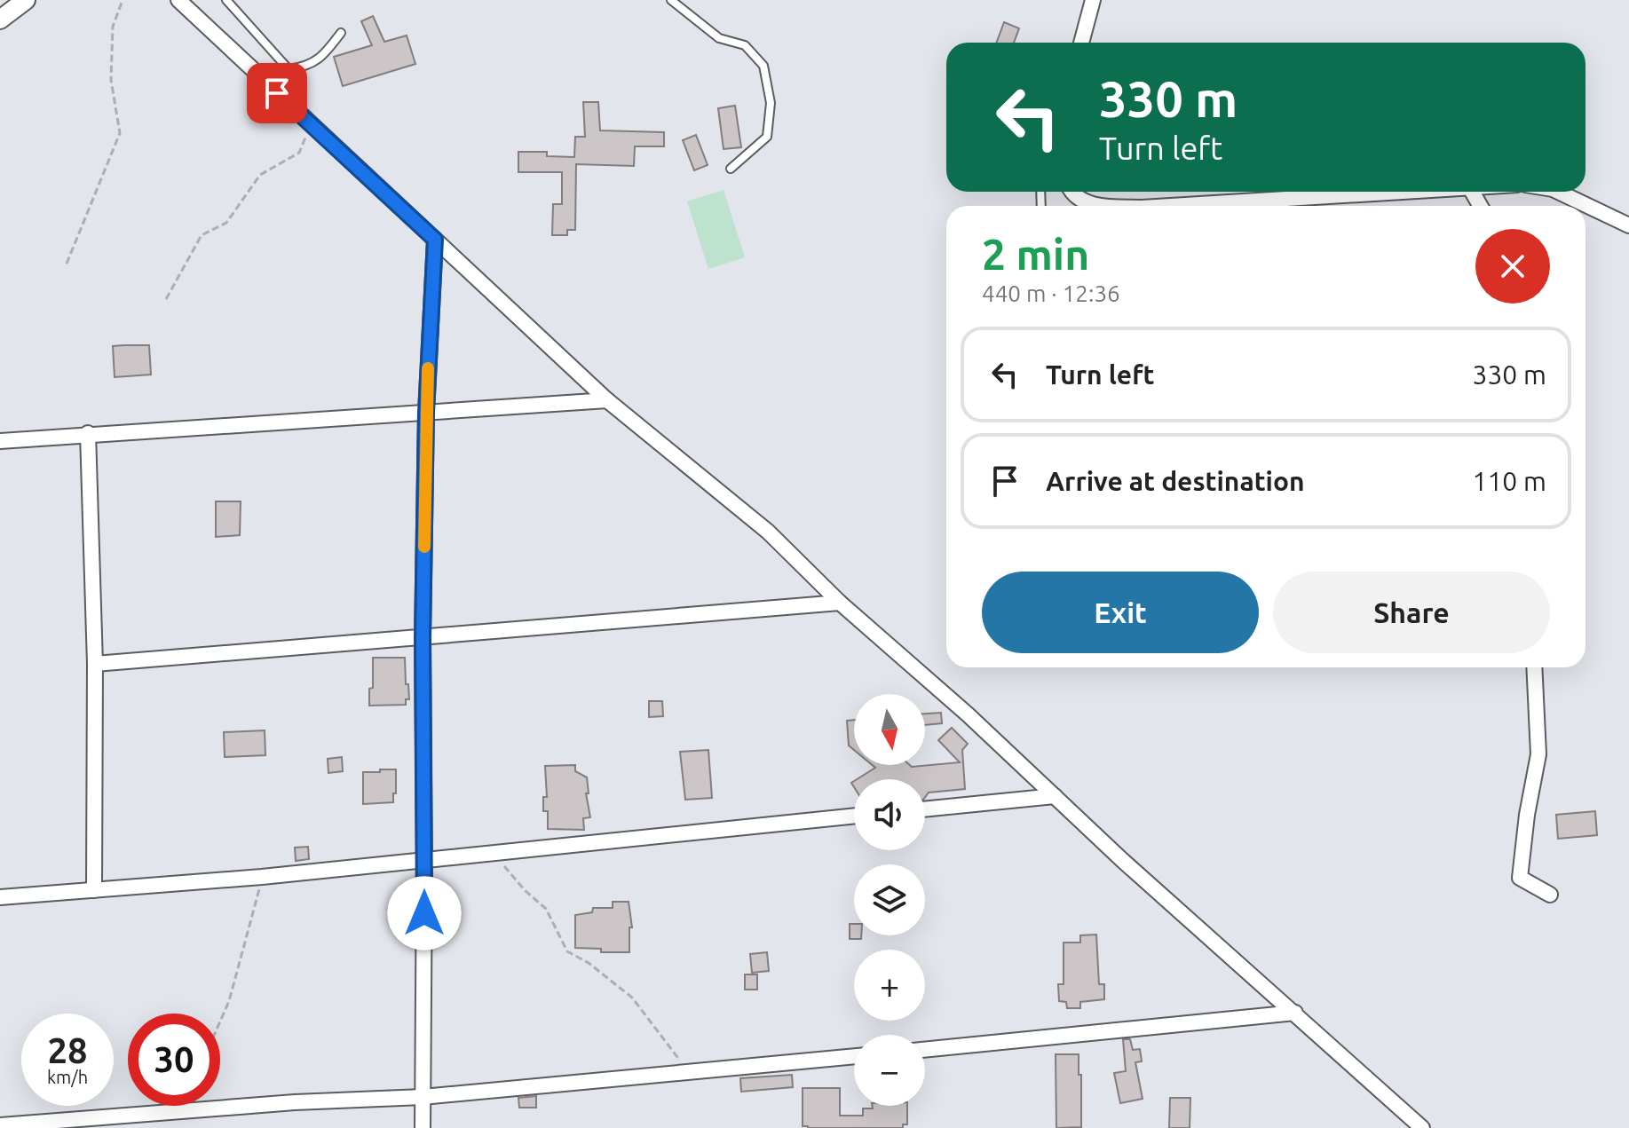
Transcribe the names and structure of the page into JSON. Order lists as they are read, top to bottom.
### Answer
{
  "north": "bottom",
  "page": {
    "turn": ["330 m", "Turn left"],
    "heading": ["2 min", "440 m · 12:36"],
    "list": [
      {
        "name": "Turn left",
        "value": "330 m"
      },
      {
        "name": "Arrive at destination",
        "value": "110 m"
      }
    ],
    "buttons": ["Exit", "Share"],
    "map_buttons": ["+", "−"],
    "speed": "28 km/h",
    "limit": "30"
  }
}
